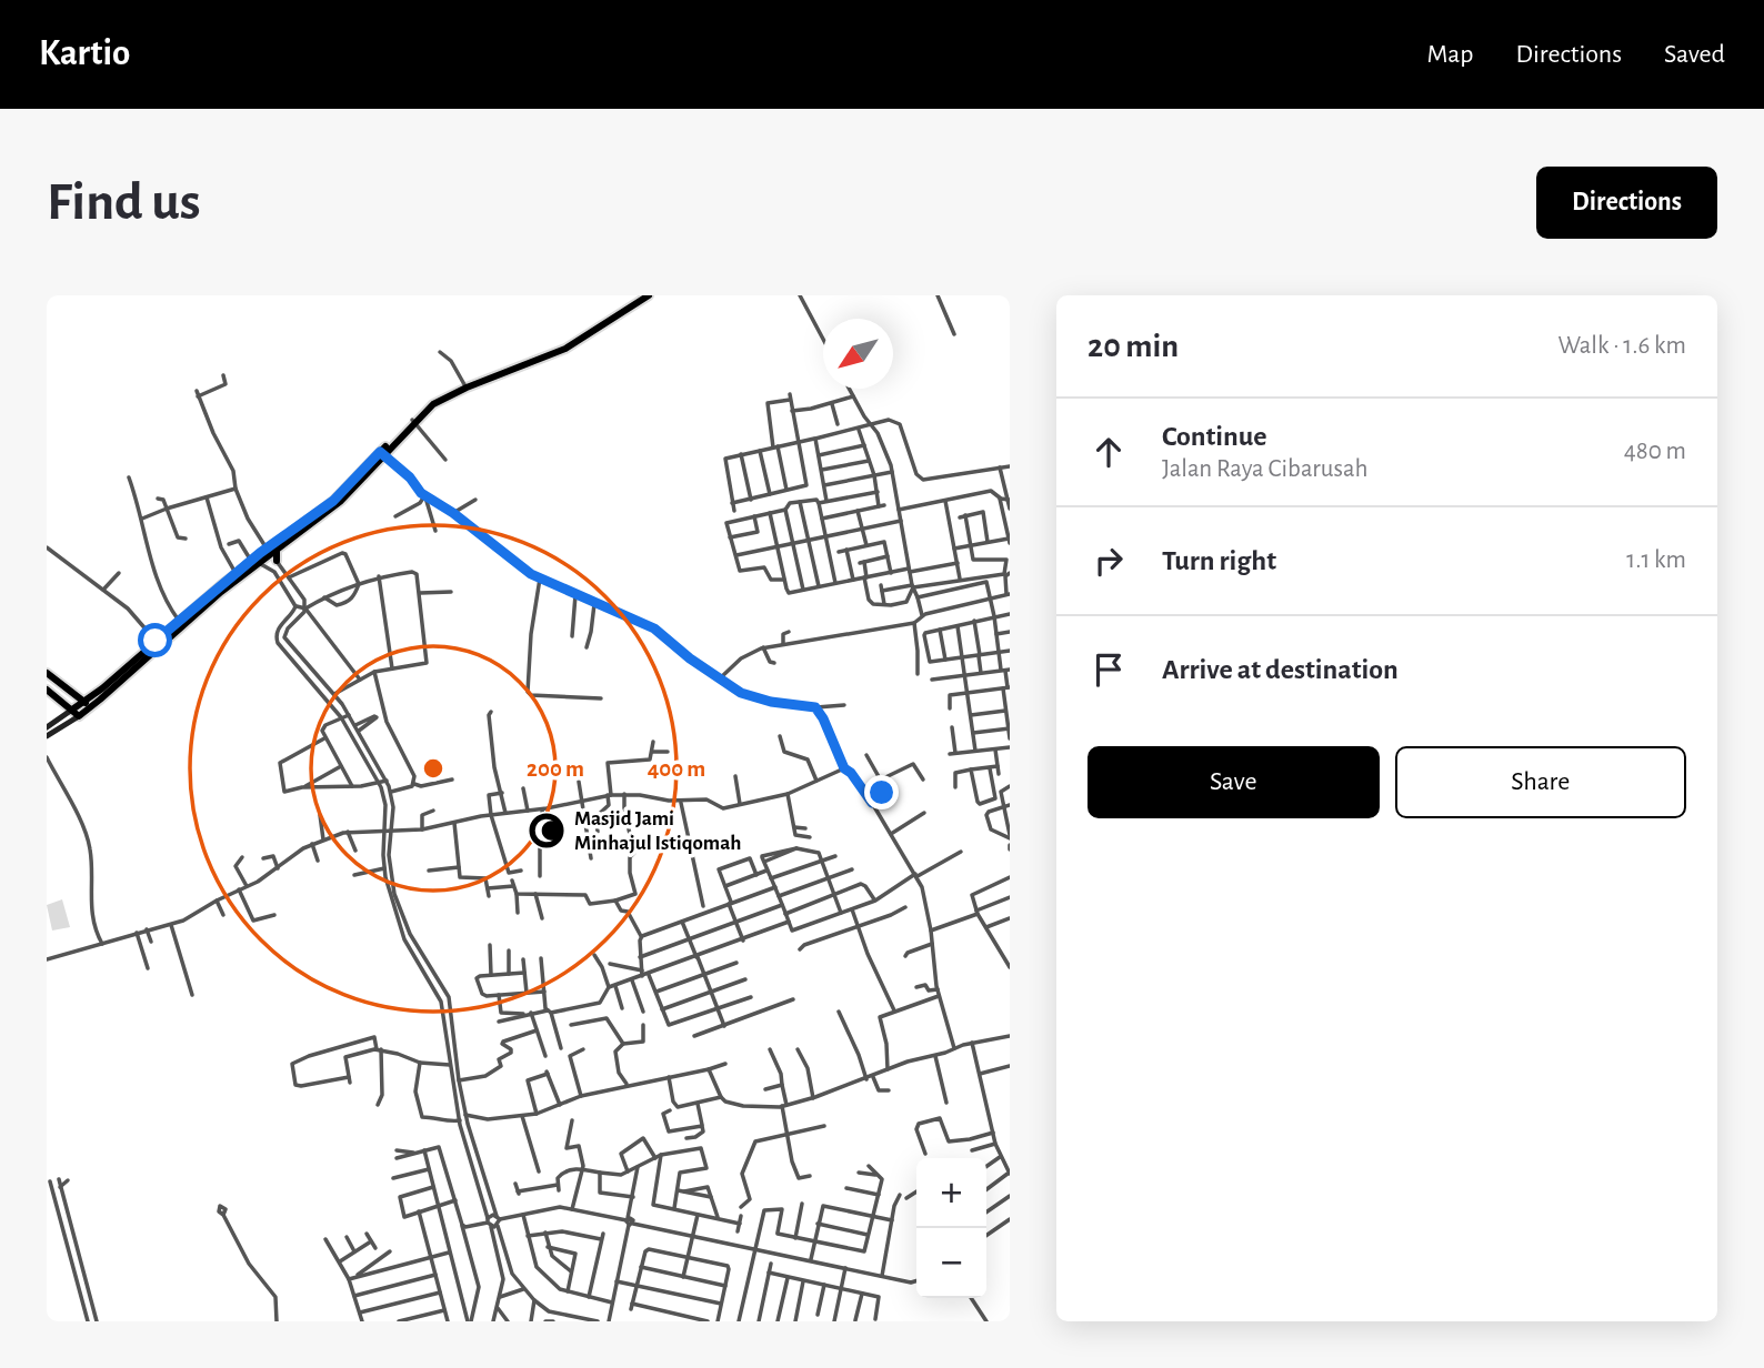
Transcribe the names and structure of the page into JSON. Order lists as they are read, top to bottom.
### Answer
{
  "places": {
    "mosque": ["Masjid Jami Minhajul Istiqomah"]
  },
  "north": "bottom left",
  "page": {
    "header": "Kartio",
    "nav": ["Map", "Directions", "Saved"],
    "buttons": [
      "Directions",
      ["Save", "Share"]
    ],
    "title": "Find us",
    "heading": ["20 min", "Walk · 1.6 km"],
    "list": [
      ["Continue", "Jalan Raya Cibarusah", "480 m"],
      ["Turn right", "1.1 km"],
      "Arrive at destination"
    ],
    "map_buttons": ["+", "−"]
  },
  "rings": ["200 m", "400 m"]
}
